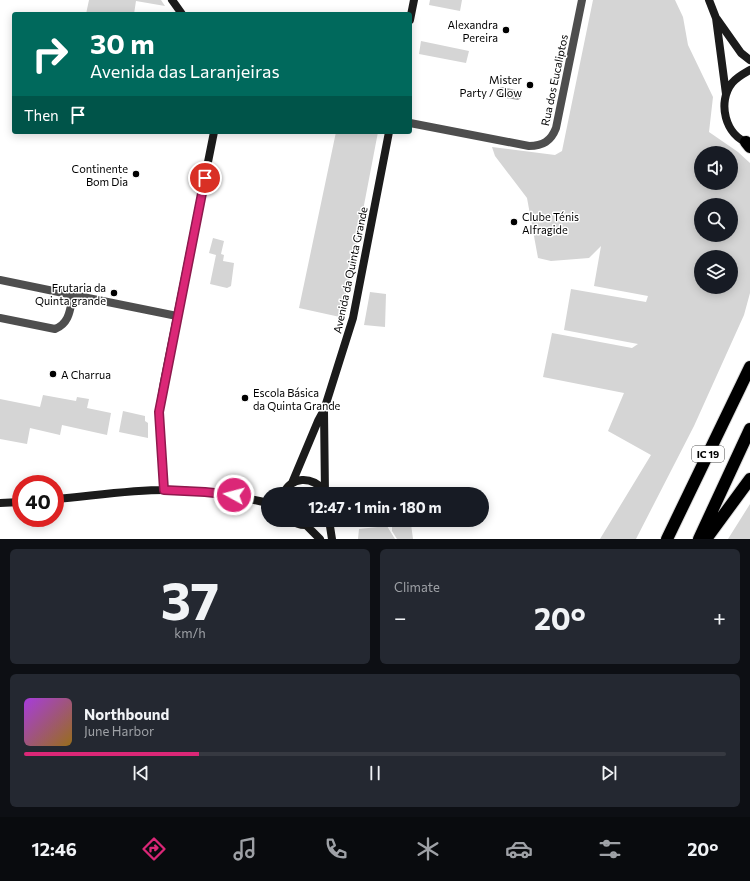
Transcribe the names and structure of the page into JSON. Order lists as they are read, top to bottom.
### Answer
{
  "streets": {
    "highway": ["IC 19"],
    "street": ["Rua dos Eucaliptos", "Avenida da Quinta Grande"]
  },
  "places": [
    "Alexandra Pereira",
    "Mister Party / Glow",
    "Continente Bom Dia",
    "Clube Ténis Alfragide",
    "Frutaria da Quinta grande",
    "A Charrua",
    "Escola Básica da Quinta Grande"
  ],
  "page": {
    "turn": ["30 m", "Avenida das Laranjeiras"],
    "then": "Then",
    "limit": "40",
    "trip": "12:47 · 1 min · 180 m",
    "tile": [
      ["37", "km/h"],
      "Climate"
    ],
    "heat": ["−", "20°", "+"],
    "song": ["Northbound", "June Harbor"],
    "tabs": ["12:46", "20°"]
  }
}
